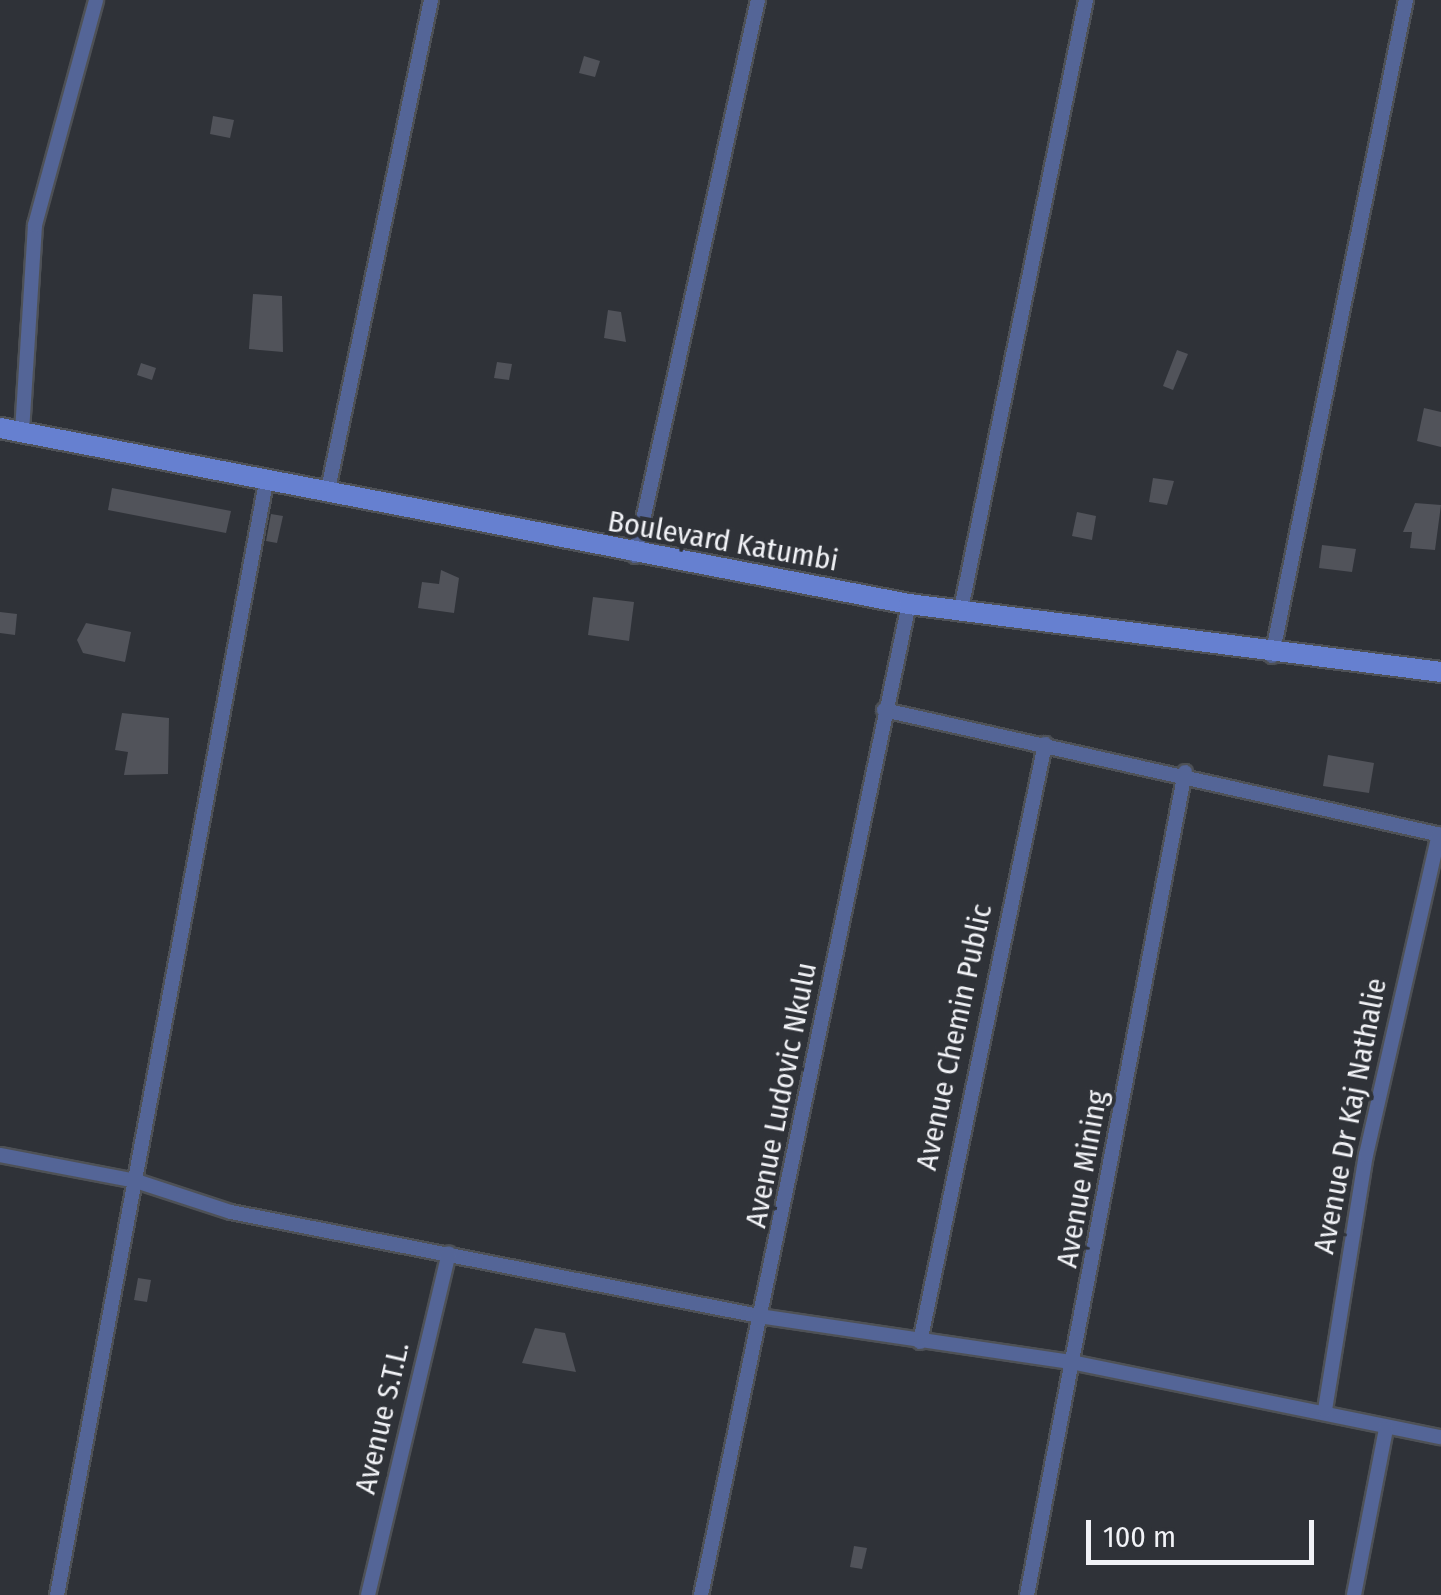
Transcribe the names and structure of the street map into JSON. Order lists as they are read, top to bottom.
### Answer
{
  "streets": {
    "street": [
      "Boulevard Katumbi",
      "Avenue Chemin Public",
      "Avenue Ludovic Nkulu",
      "Avenue Dr Kaj Nathalie",
      "Avenue Mining",
      "Avenue S.T.L."
    ]
  },
  "crossings": [
    ["Boulevard Katumbi", "Avenue Ludovic Nkulu"]
  ],
  "scale_bar": "100 m"
}
